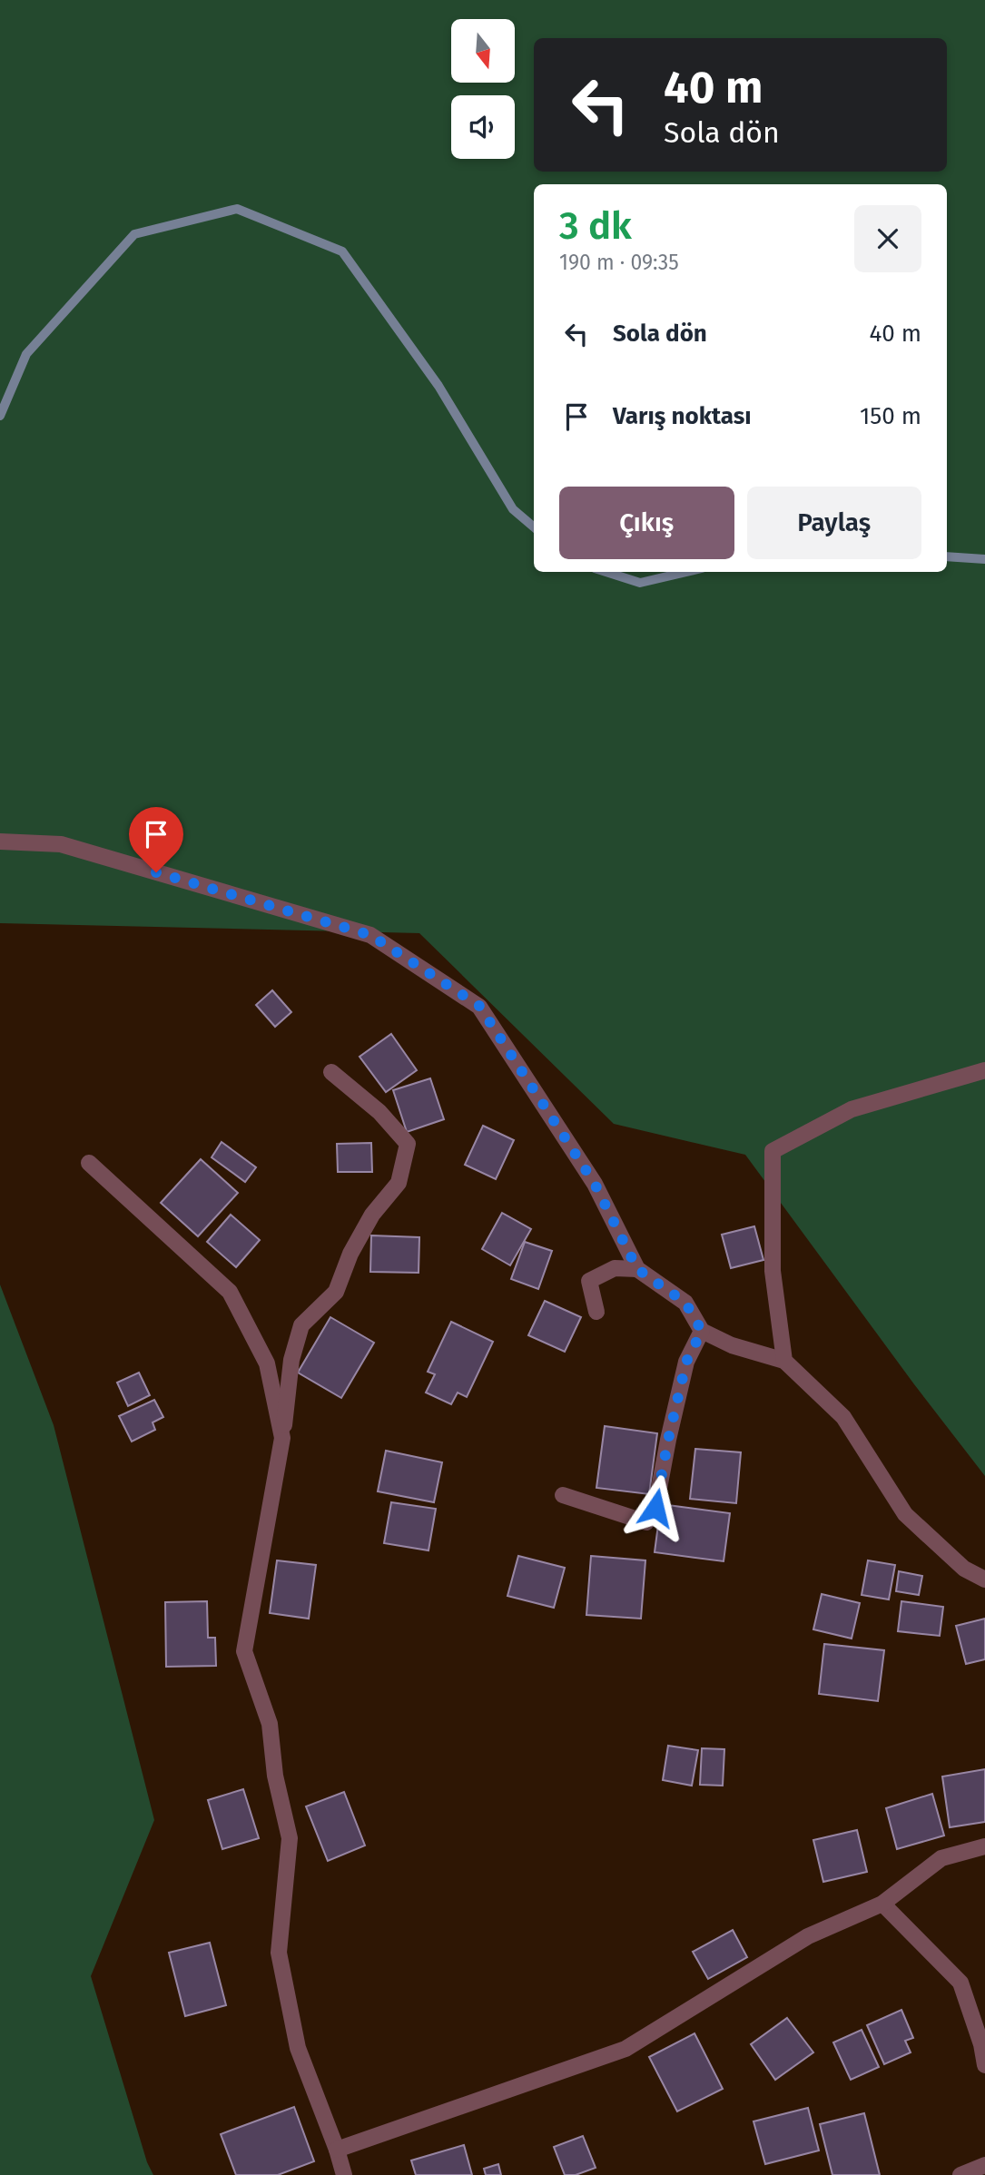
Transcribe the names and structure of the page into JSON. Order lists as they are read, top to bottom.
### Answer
{
  "north": "bottom",
  "page": {
    "turn": ["40 m", "Sola dön"],
    "heading": ["3 dk", "190 m · 09:35"],
    "list": [
      {
        "name": "Sola dön",
        "value": "40 m"
      },
      {
        "name": "Varış noktası",
        "value": "150 m"
      }
    ],
    "buttons": ["Çıkış", "Paylaş"]
  }
}
